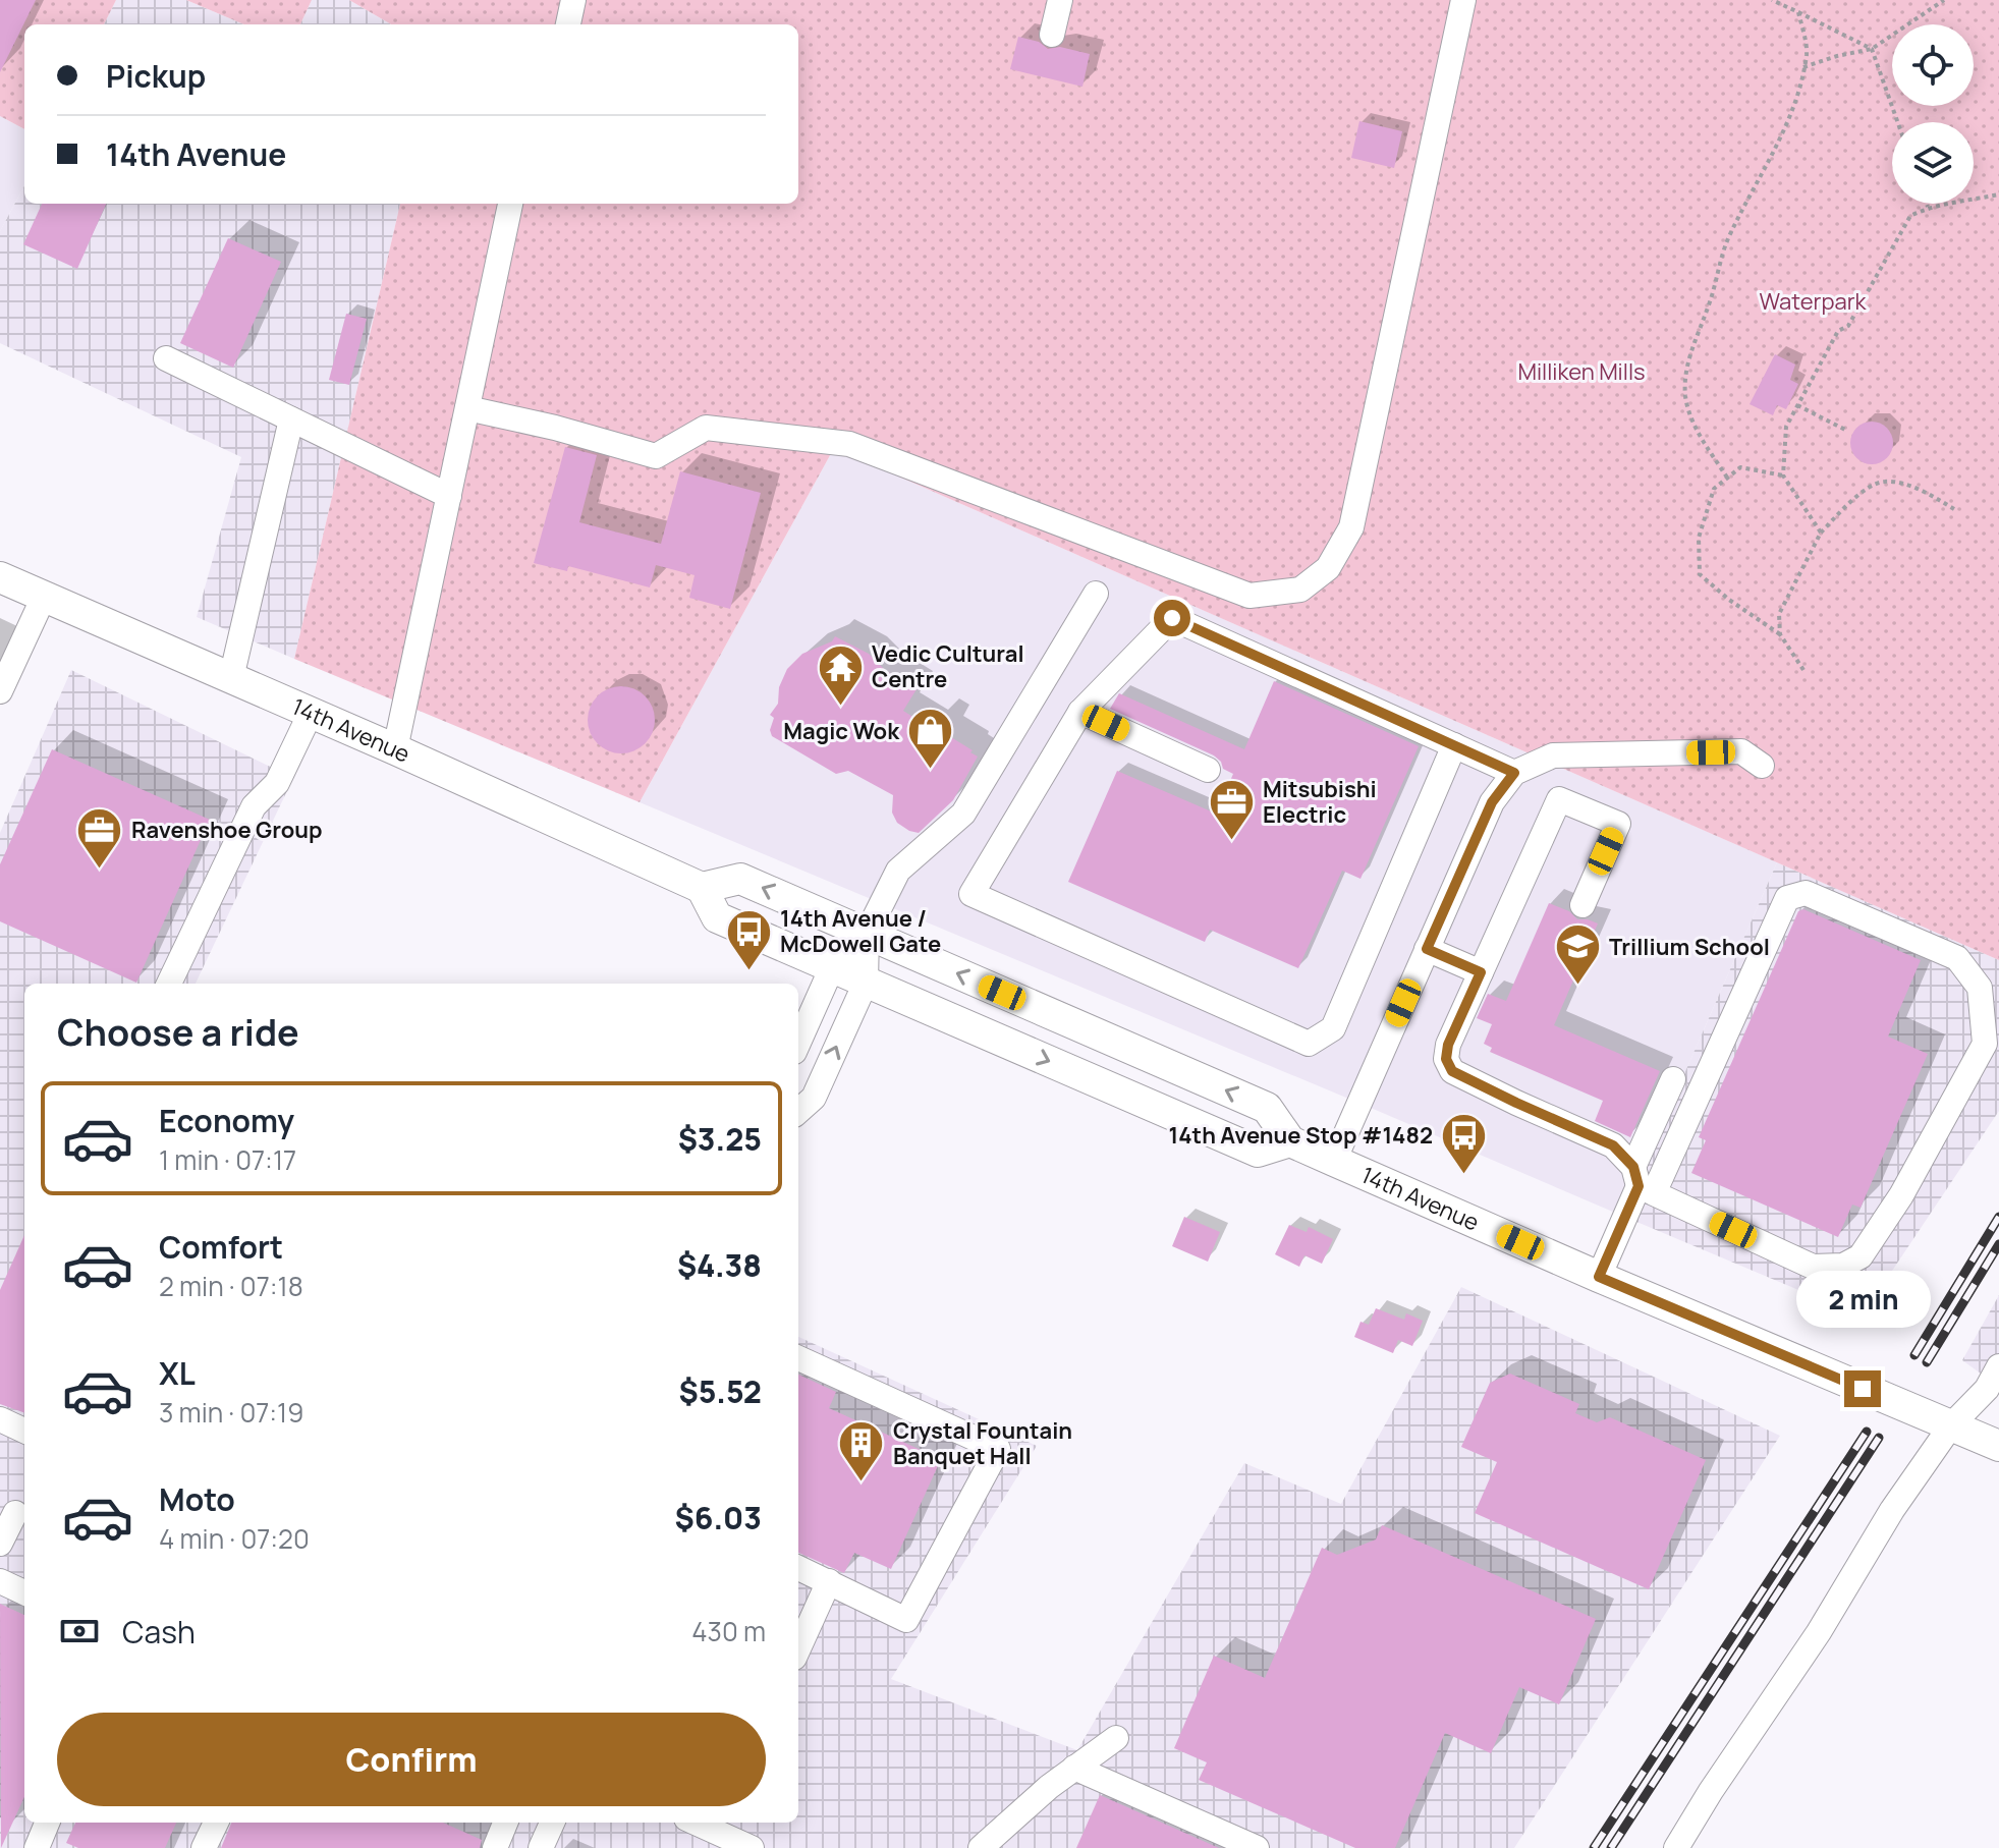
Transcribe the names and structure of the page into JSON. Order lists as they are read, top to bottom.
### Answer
{
  "streets": {
    "main road": ["14th Avenue"]
  },
  "parks": ["Waterpark", "Milliken Mills"],
  "places": {
    "temple": ["Vedic Cultural Centre"],
    "shop": ["Magic Wok"],
    "office": ["Mitsubishi Electric", "Ravenshoe Group"],
    "bus stop": ["14th Avenue / McDowell Gate", "14th Avenue Stop #1482"],
    "school or university": ["Trillium School"],
    "building": ["Crystal Fountain Banquet Hall"]
  },
  "page": {
    "banner": ["Pickup", "14th Avenue"],
    "heading": "Choose a ride",
    "list": [
      {
        "name": "Economy",
        "note": "1 min · 07:17",
        "value": "$3.25"
      },
      {
        "name": "Comfort",
        "note": "2 min · 07:18",
        "value": "$4.38"
      },
      {
        "name": "XL",
        "note": "3 min · 07:19",
        "value": "$5.52"
      },
      {
        "name": "Moto",
        "note": "4 min · 07:20",
        "value": "$6.03"
      }
    ],
    "bubble": "2 min",
    "pay": ["Cash", "430 m"],
    "buttons": "Confirm"
  }
}
